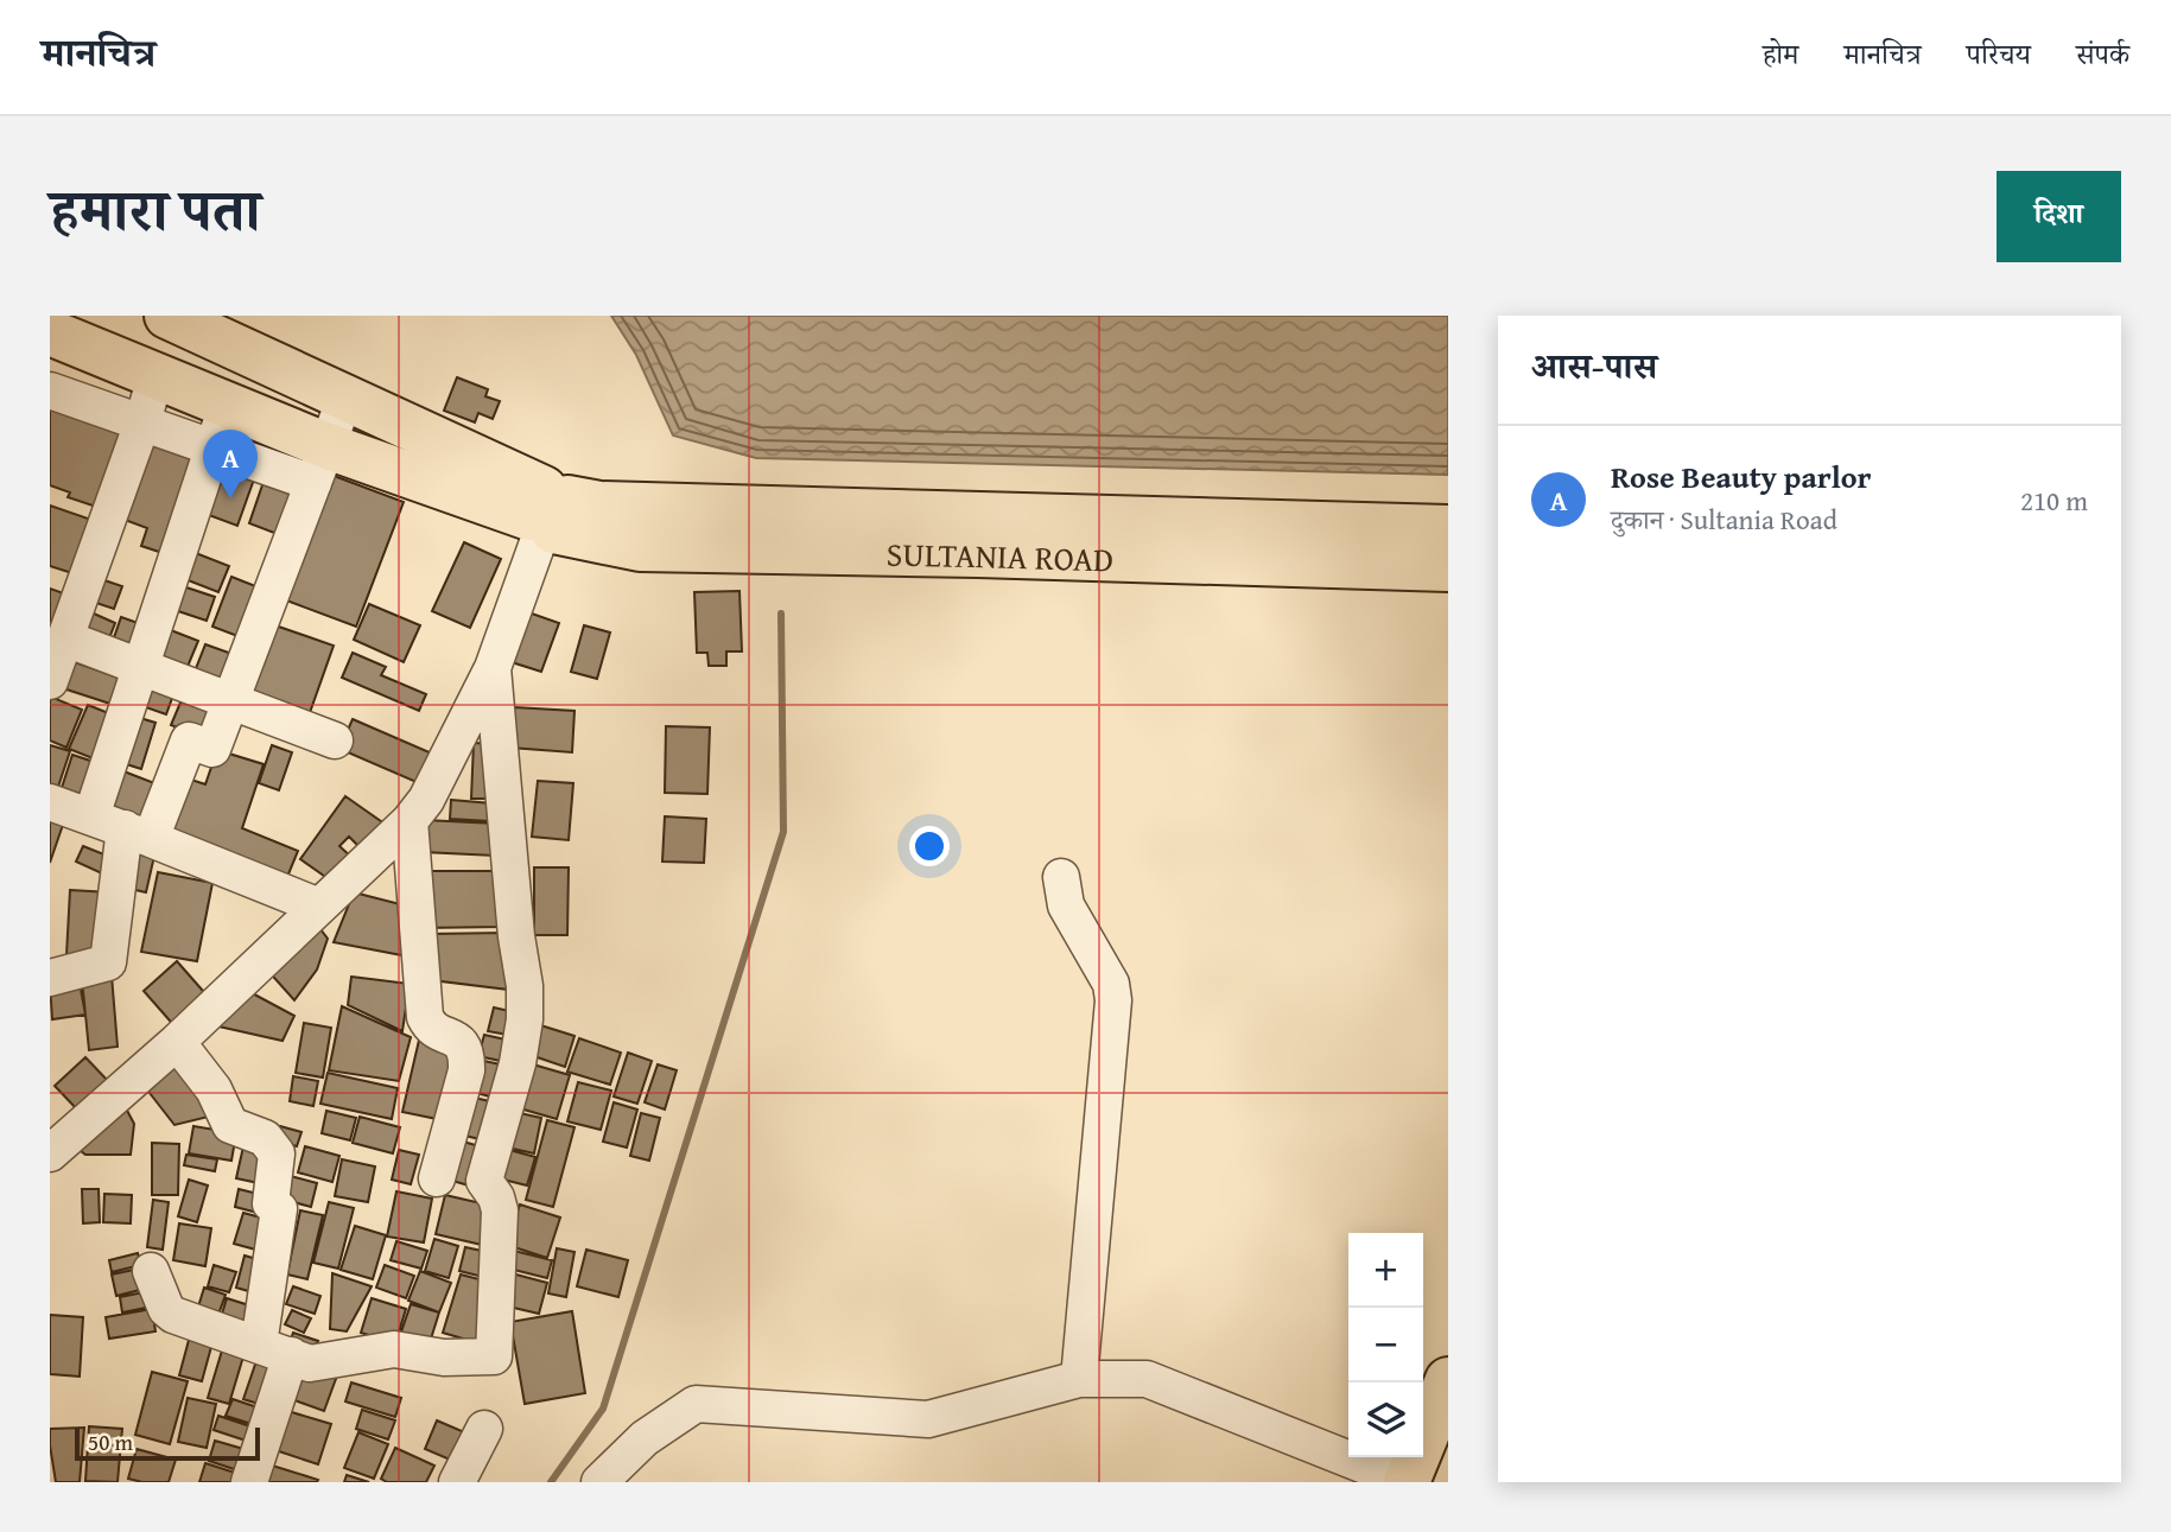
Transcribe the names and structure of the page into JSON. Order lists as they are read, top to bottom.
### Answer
{
  "streets": {
    "main road": ["SULTANIA ROAD"]
  },
  "scale_bar": "50 m",
  "page": {
    "header": "मानचित्र",
    "nav": [
      "होम",
      "मानचित्र",
      "परिचय",
      "संपर्क"
    ],
    "title": "हमारा पता",
    "buttons": "दिशा",
    "heading": "आस-पास",
    "list": [
      {
        "mark": "A",
        "name": "Rose Beauty parlor",
        "note": "दुकान · Sultania Road",
        "value": "210 m"
      }
    ],
    "pins": "A",
    "map_buttons": ["+", "−"],
    "scale": "50 m"
  }
}
